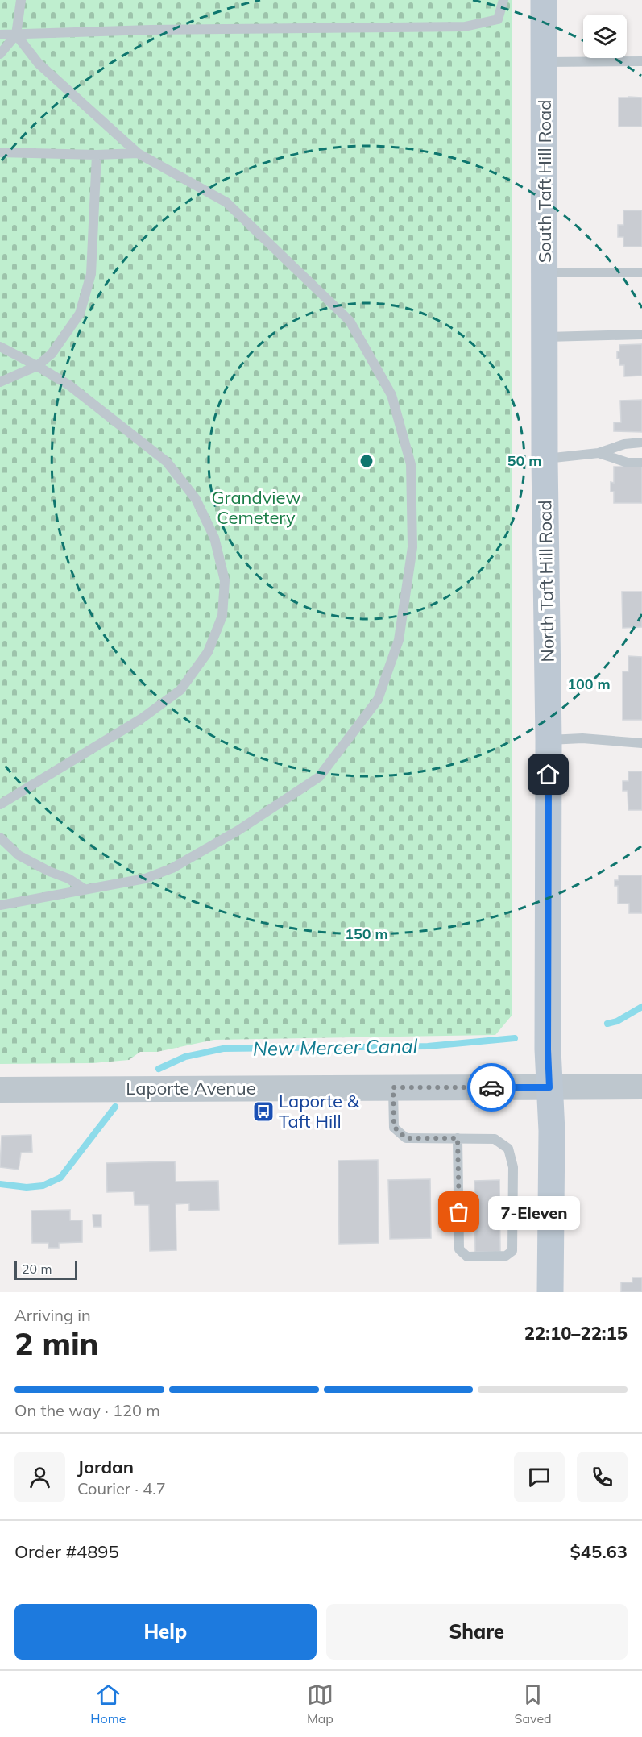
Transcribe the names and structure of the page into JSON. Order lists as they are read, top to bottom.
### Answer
{
  "streets": {
    "main road": ["South Taft Hill Road", "North Taft Hill Road"],
    "street": ["Laporte Avenue"]
  },
  "crossings": [
    ["South Taft Hill Road", "North Taft Hill Road"],
    ["North Taft Hill Road", "Laporte Avenue"]
  ],
  "water": ["New Mercer Canal"],
  "parks": ["Grandview Cemetery"],
  "places": {
    "bus stop": ["Laporte & Taft Hill"],
    "other": ["7-Eleven"]
  },
  "scale_bar": "20 m",
  "page": {
    "bubble": "7-Eleven",
    "scale": "20 m",
    "heading": ["2 min", "Arriving in", "22:10–22:15"],
    "panel": [
      "Jordan",
      "Courier · 4.7",
      "Order #4895",
      "$45.63"
    ],
    "bar": "On the way · 120 m",
    "buttons": ["Help", "Share"],
    "tabs": ["Home", "Map", "Saved"]
  },
  "rings": ["50 m", "100 m", "150 m"]
}
